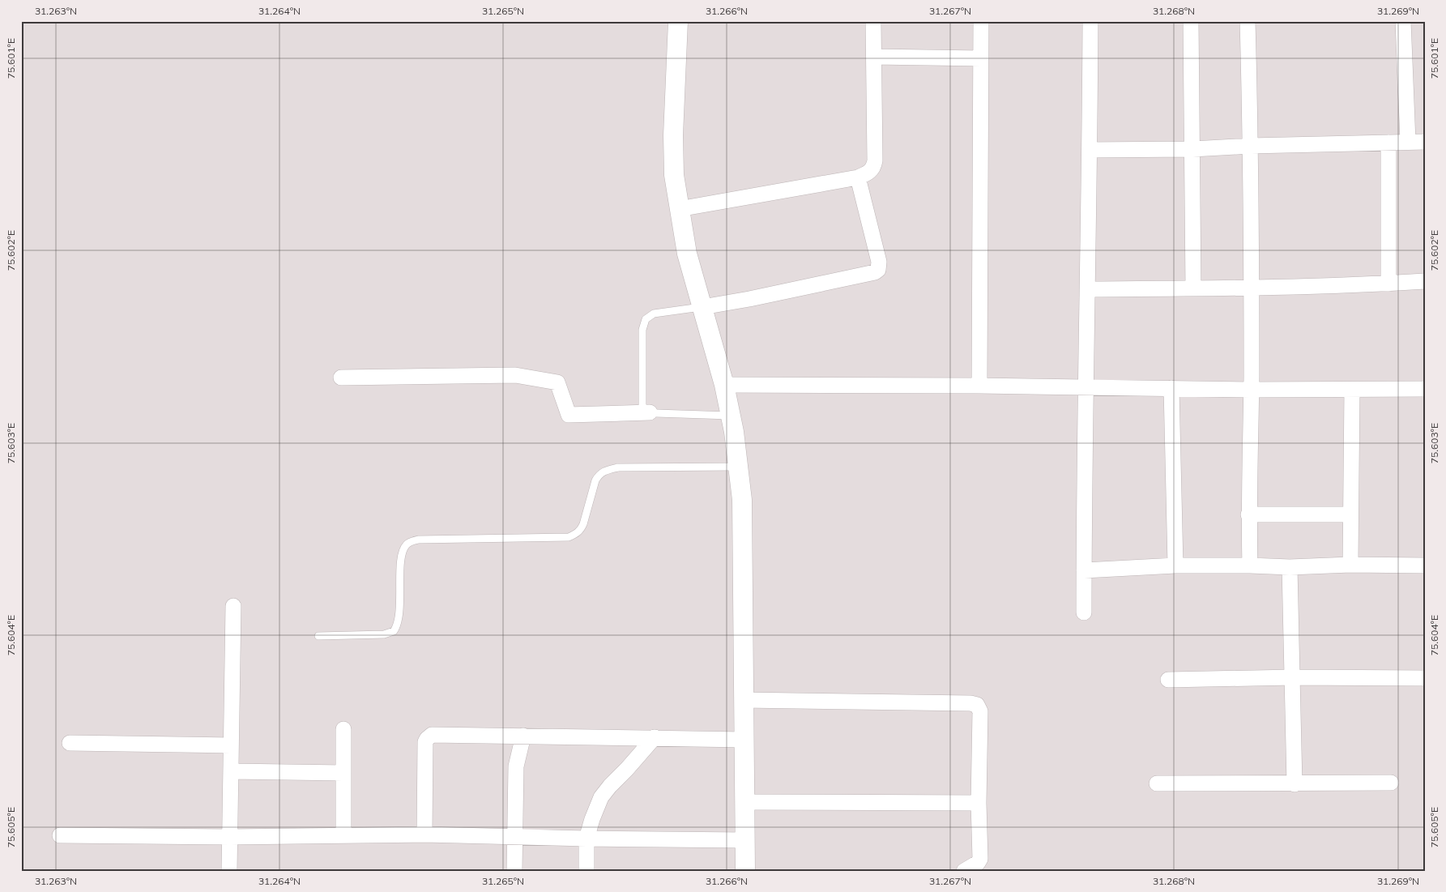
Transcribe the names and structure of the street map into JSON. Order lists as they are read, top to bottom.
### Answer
{
  "coordinates": [
    "31.263°N",
    "31.264°N",
    "31.265°N",
    "31.266°N",
    "31.267°N",
    "31.268°N",
    "31.269°N",
    "75.601°E",
    "75.602°E",
    "75.603°E",
    "75.604°E",
    "75.605°E"
  ]
}
